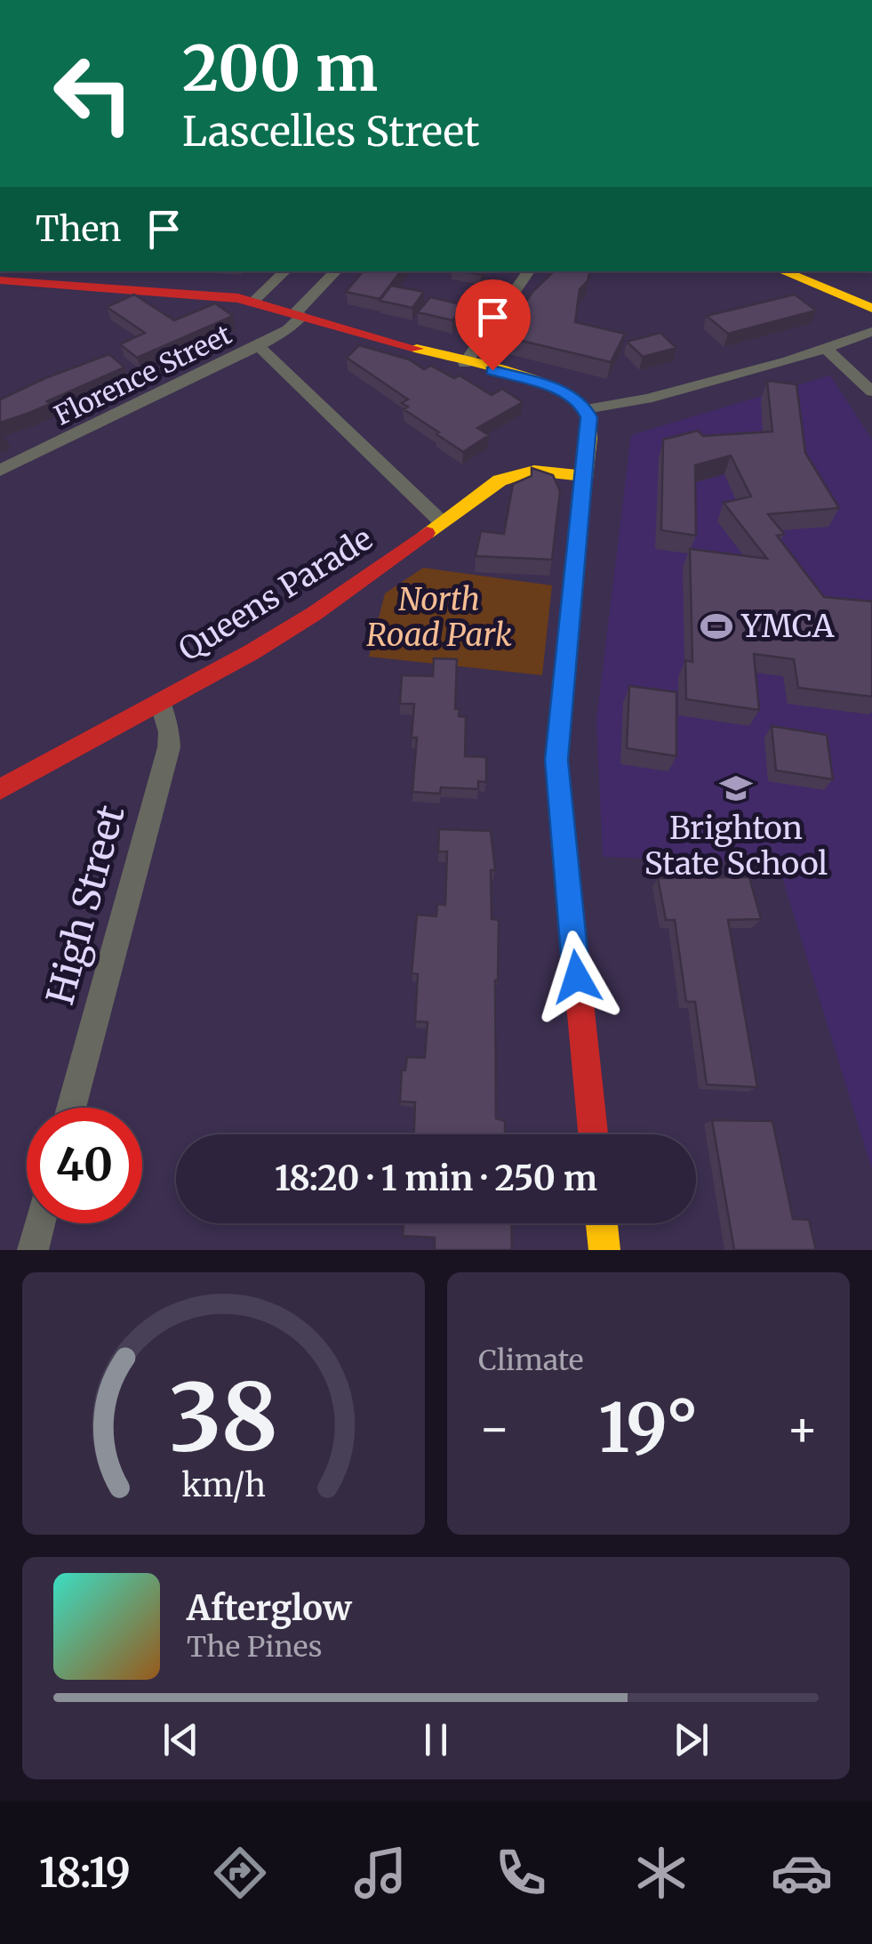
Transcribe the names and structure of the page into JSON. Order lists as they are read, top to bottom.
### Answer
{
  "streets": {
    "main road": ["Queens Parade"],
    "street": ["Florence Street", "High Street"]
  },
  "crossings": [
    ["Queens Parade", "High Street"]
  ],
  "parks": ["North Road Park"],
  "places": {
    "sports": ["YMCA"],
    "school or university": ["Brighton State School"]
  },
  "page": {
    "turn": ["200 m", "Lascelles Street"],
    "then": "Then",
    "limit": "40",
    "trip": "18:20 · 1 min · 250 m",
    "tile": "Climate",
    "heat": ["−", "19°", "+"],
    "song": ["Afterglow", "The Pines"],
    "tabs": "18:19",
    "gauge": ["38", "km/h"]
  }
}
